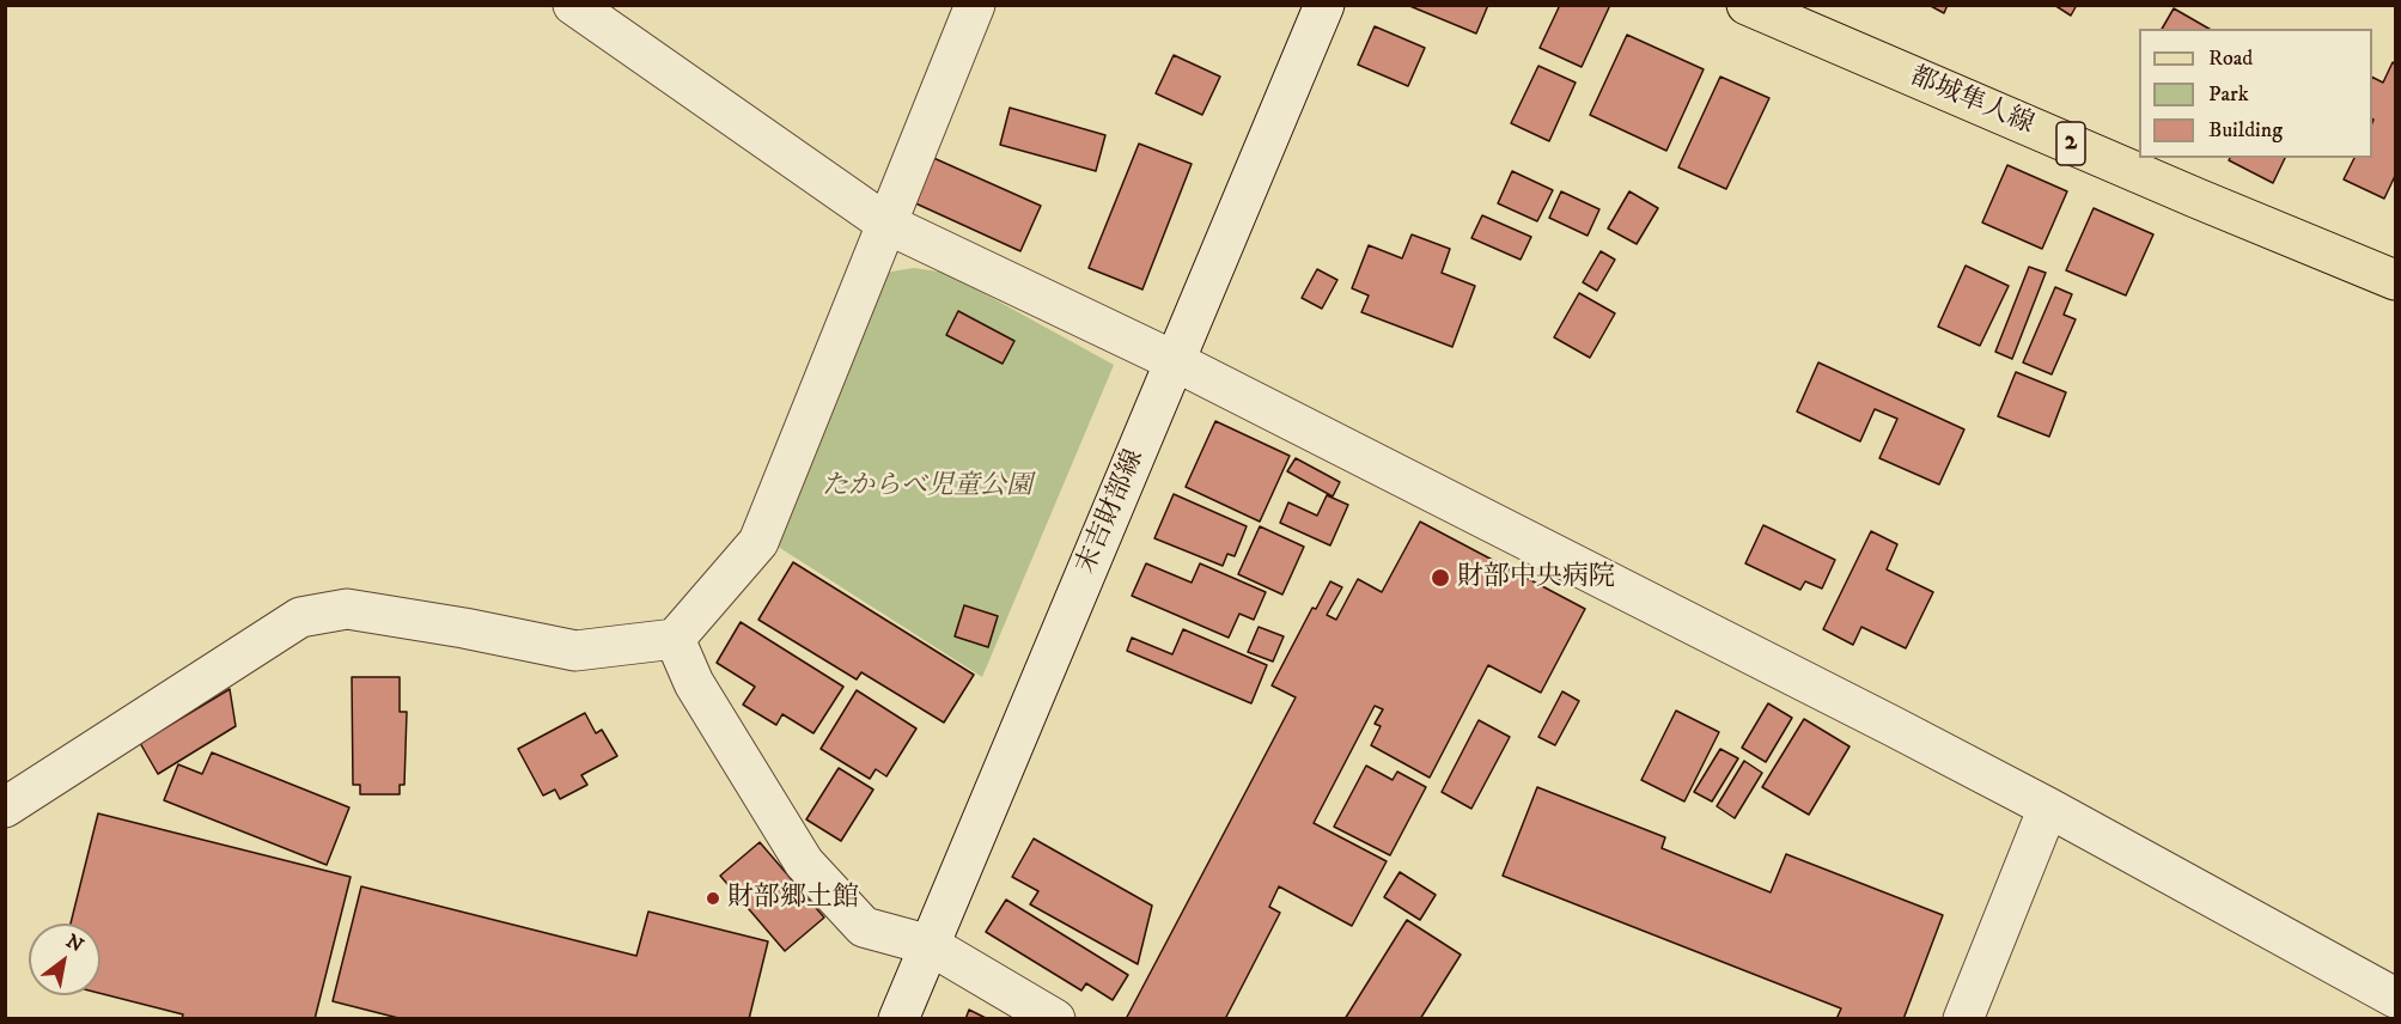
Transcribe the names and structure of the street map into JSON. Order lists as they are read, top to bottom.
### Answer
{
  "streets": {
    "main road": ["都城隼人線", "2"],
    "street": ["末吉財部線"]
  },
  "parks": ["たからべ児童公園"],
  "places": ["財部中央病院", "財部郷土館"],
  "legend": ["Road", "Park", "Building"],
  "north": "top right"
}
